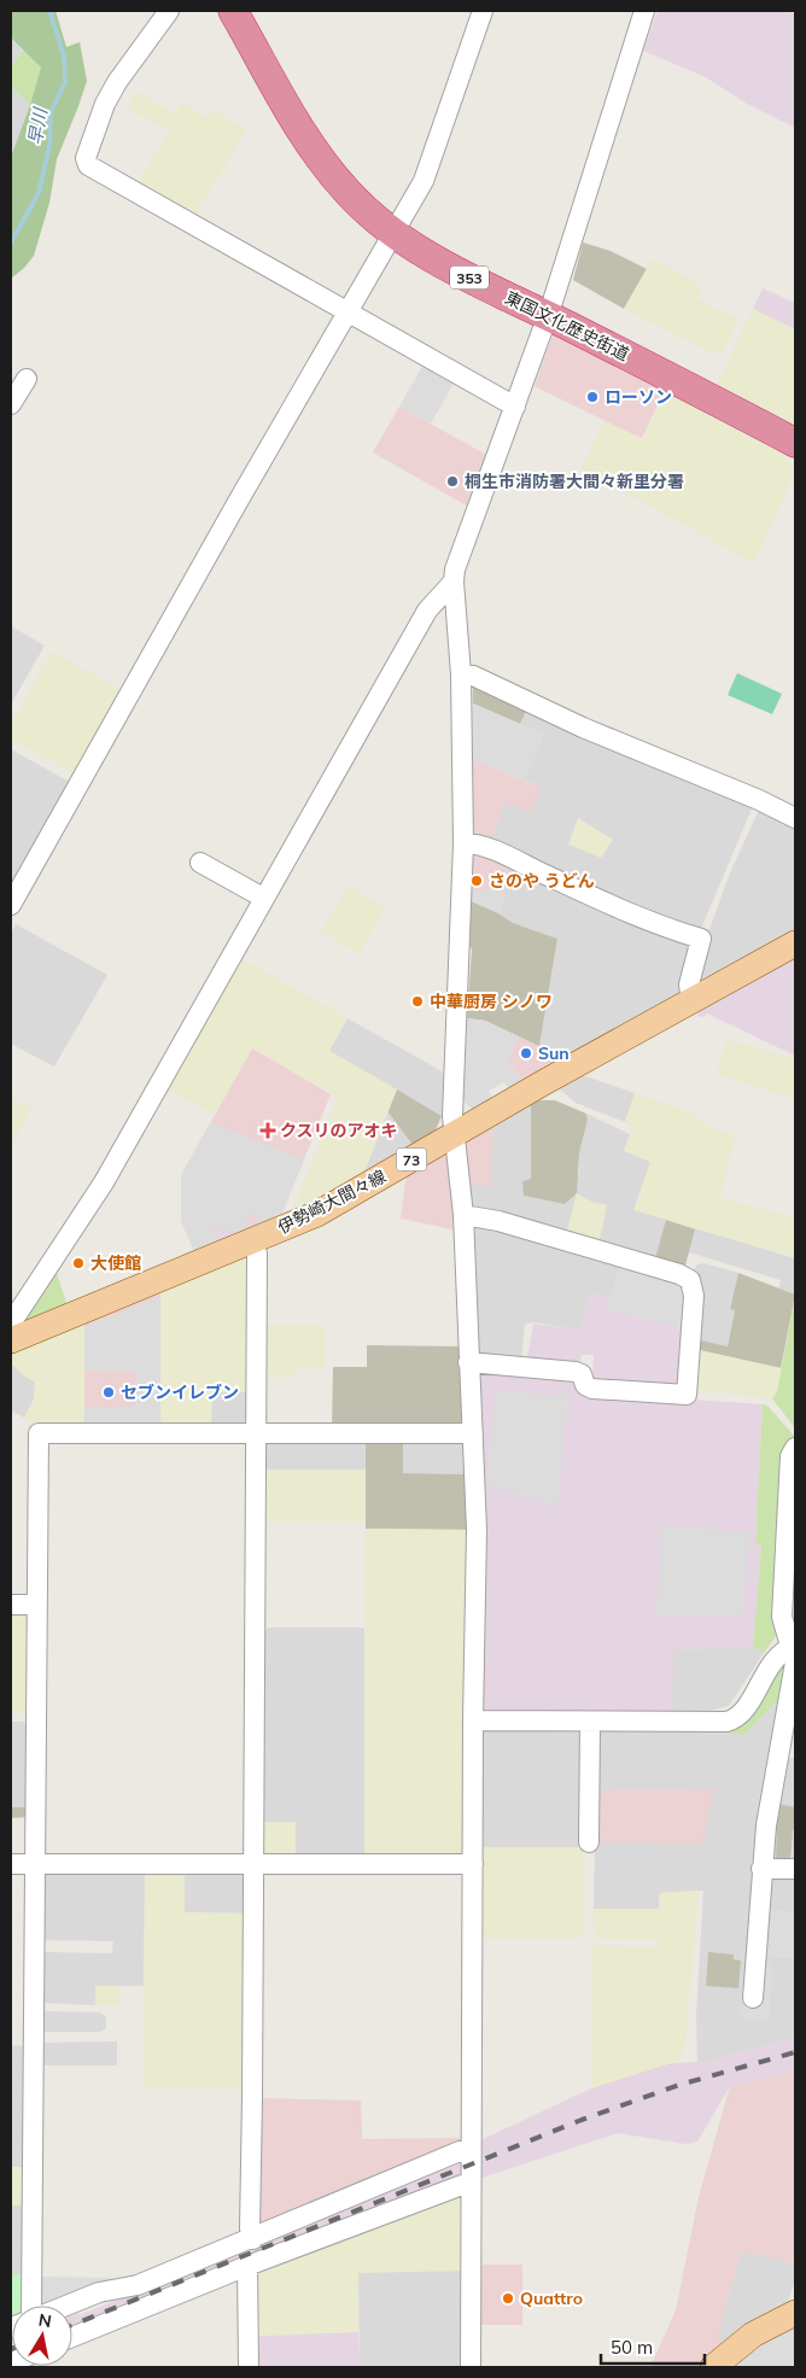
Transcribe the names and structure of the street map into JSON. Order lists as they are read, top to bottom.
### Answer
{
  "streets": {
    "highway": ["353", "東国文化歴史街道"],
    "main road": ["73", "伊勢崎大間々線"]
  },
  "water": ["早川"],
  "places": {
    "other": [
      "ローソン",
      "桐生市消防署大間々新里分署",
      "さのや うどん",
      "中華厨房 シノワ",
      "Sun",
      "大使館",
      "セブンイレブン",
      "Quattro"
    ],
    "health": ["クスリのアオキ"]
  },
  "scale_bar": "50 m",
  "north": "top"
}
